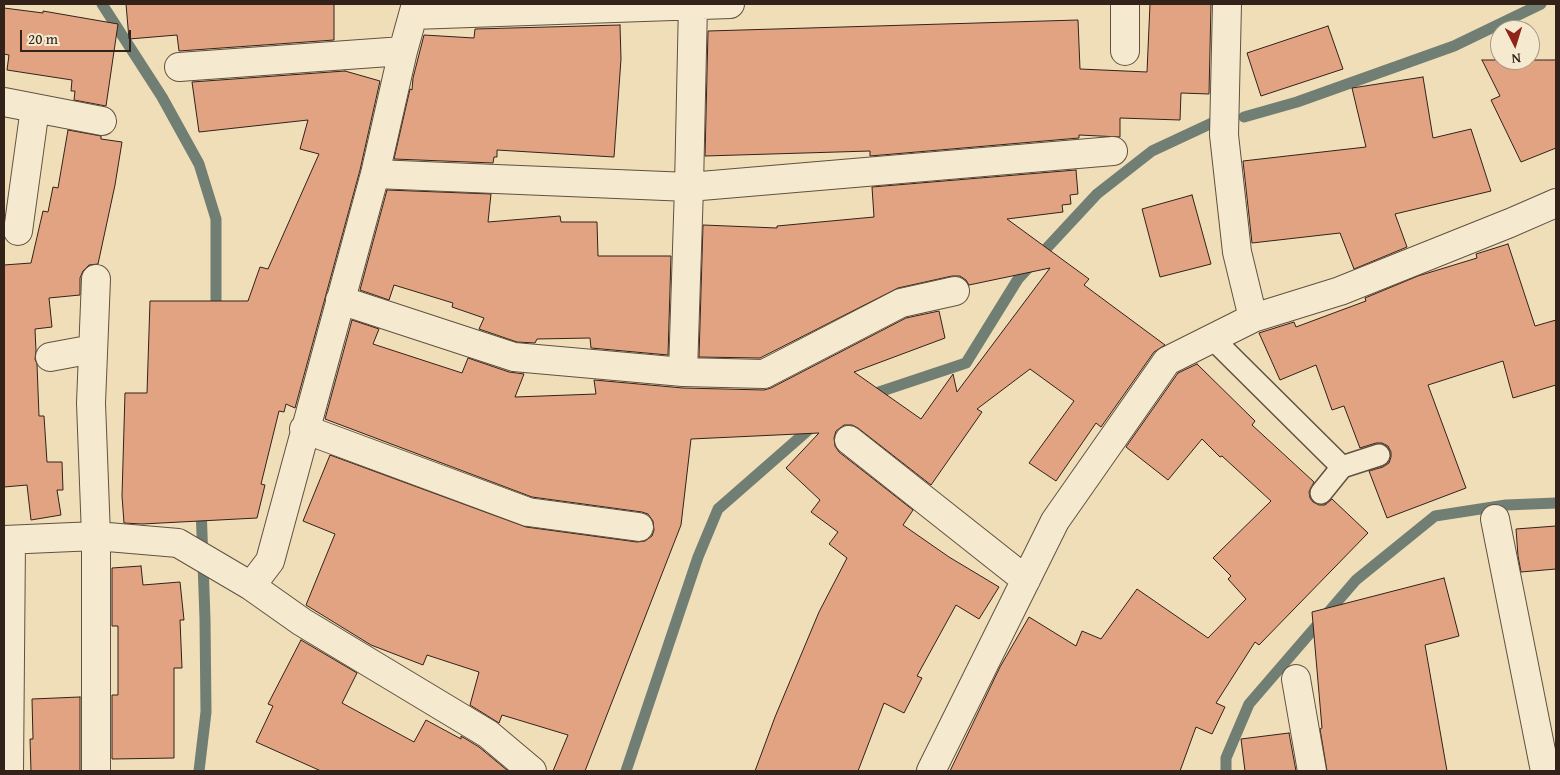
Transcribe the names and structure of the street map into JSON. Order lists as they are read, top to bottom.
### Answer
{
  "scale_bar": "20 m",
  "north": "bottom"
}
